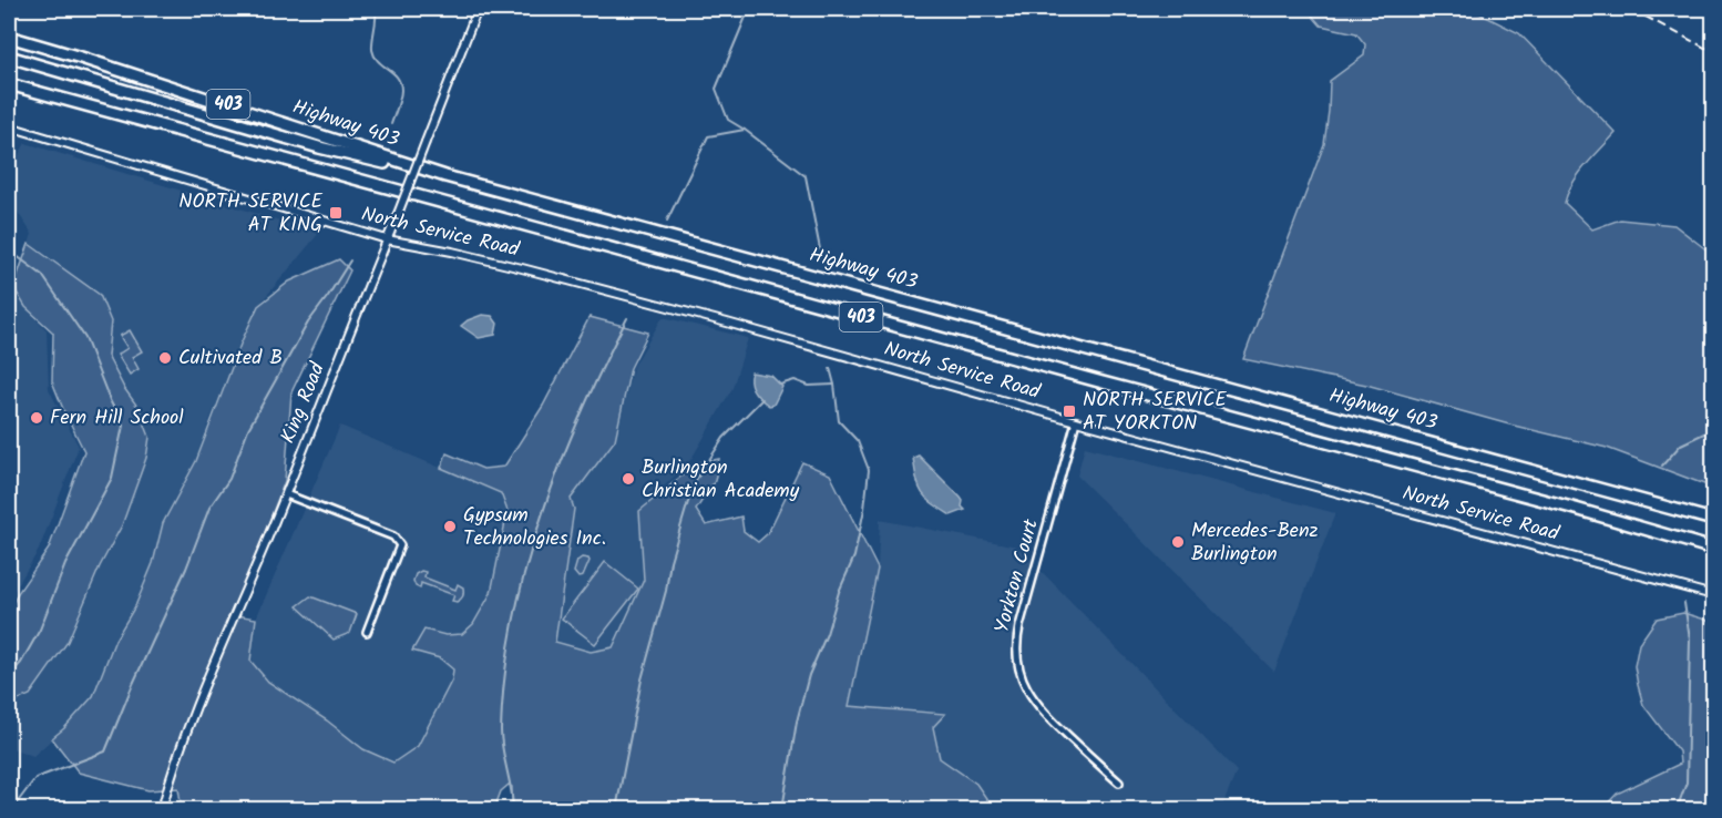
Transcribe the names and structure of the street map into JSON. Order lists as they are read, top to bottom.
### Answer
{
  "streets": {
    "highway": ["403", "Highway 403"],
    "street": ["North Service Road", "King Road", "Yorkton Court"]
  },
  "crossings": [
    ["North Service Road", "King Road"],
    ["North Service Road", "Yorkton Court"]
  ],
  "places": {
    "transit": ["NORTH SERVICE AT KING", "NORTH SERVICE AT YORKTON"],
    "other": [
      "Cultivated B",
      "Fern Hill School",
      "Burlington Christian Academy",
      "Gypsum Technologies Inc.",
      "Mercedes-Benz Burlington"
    ]
  }
}
